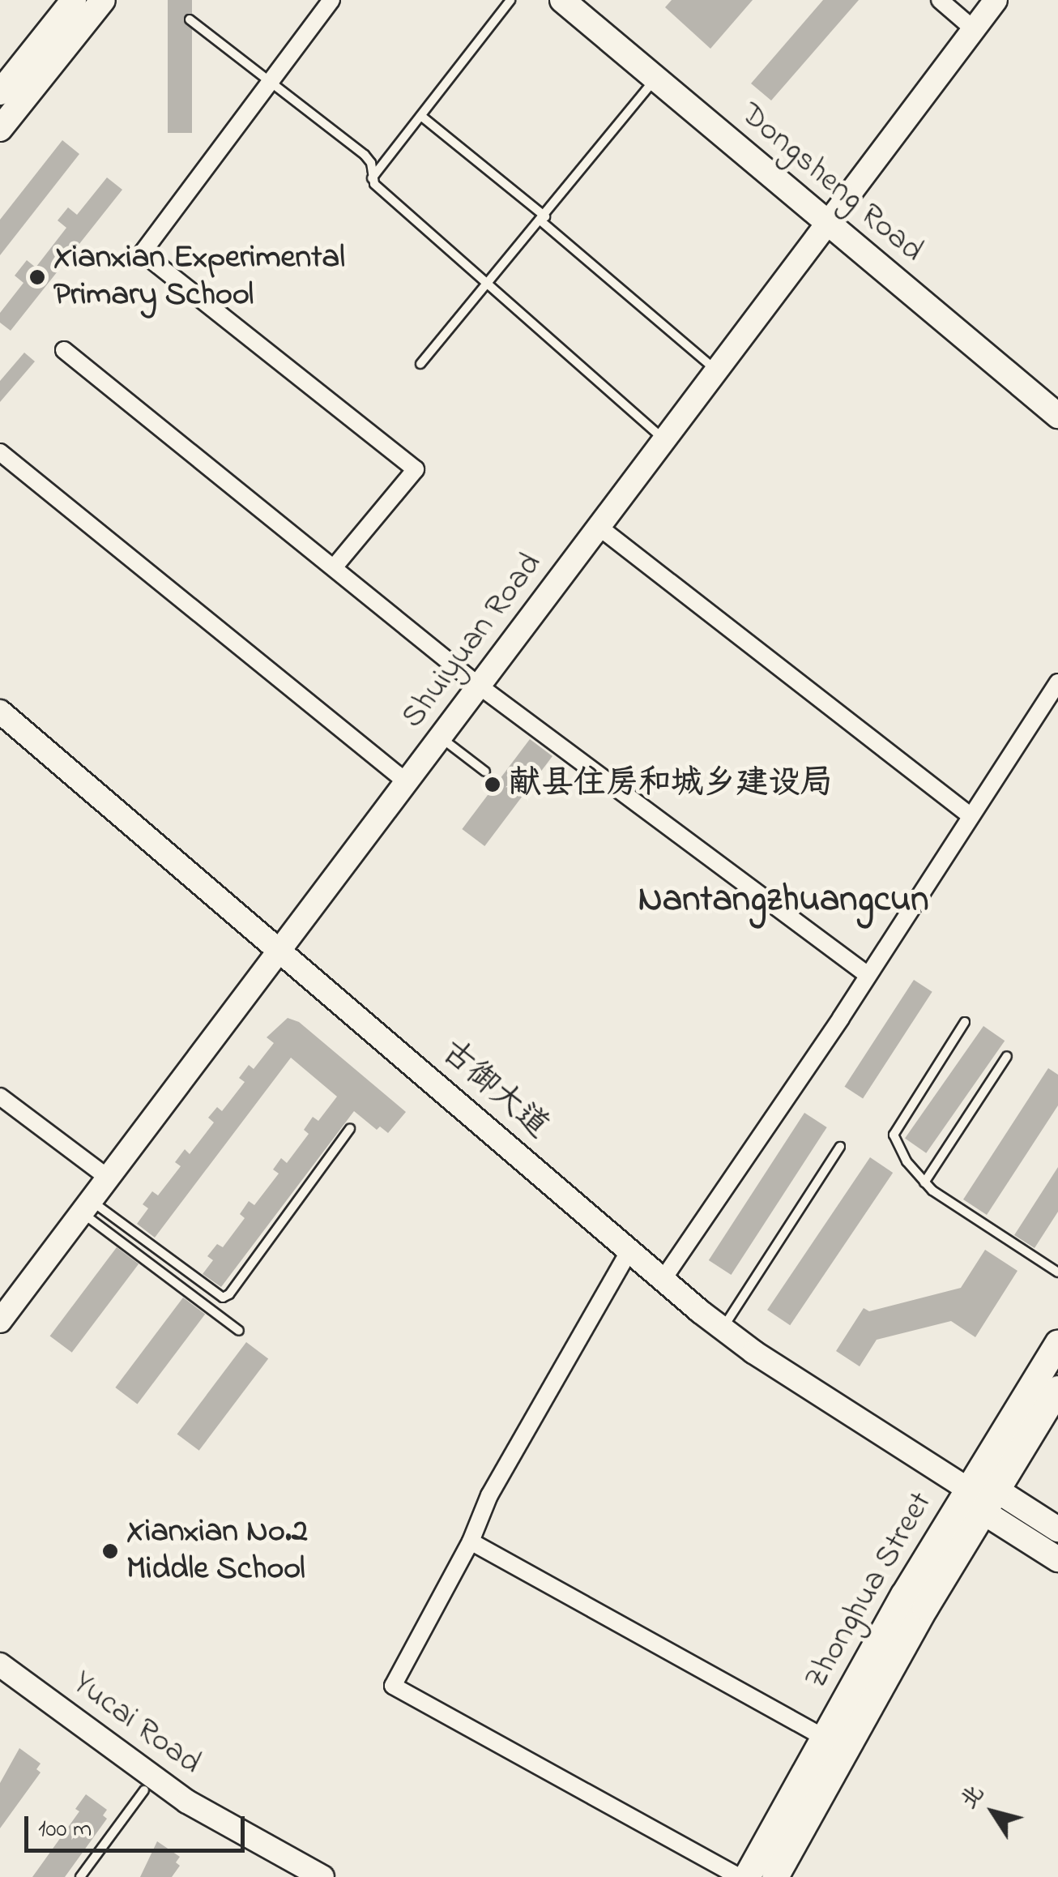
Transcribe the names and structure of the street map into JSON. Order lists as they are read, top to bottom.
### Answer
{
  "streets": {
    "main road": ["Dongsheng Road", "古御大道", "Zhonghua Street"],
    "street": ["Shuiyuan Road", "Yucai Road"]
  },
  "crossings": [
    ["Dongsheng Road", "Shuiyuan Road"],
    ["Shuiyuan Road", "古御大道"],
    ["古御大道", "Zhonghua Street"]
  ],
  "districts": ["Nantangzhuangcun"],
  "places": ["Xianxian Experimental Primary School", "献县住房和城乡建设局", "Xianxian No.2 Middle School"],
  "scale_bar": "100 m",
  "north": "top left"
}
